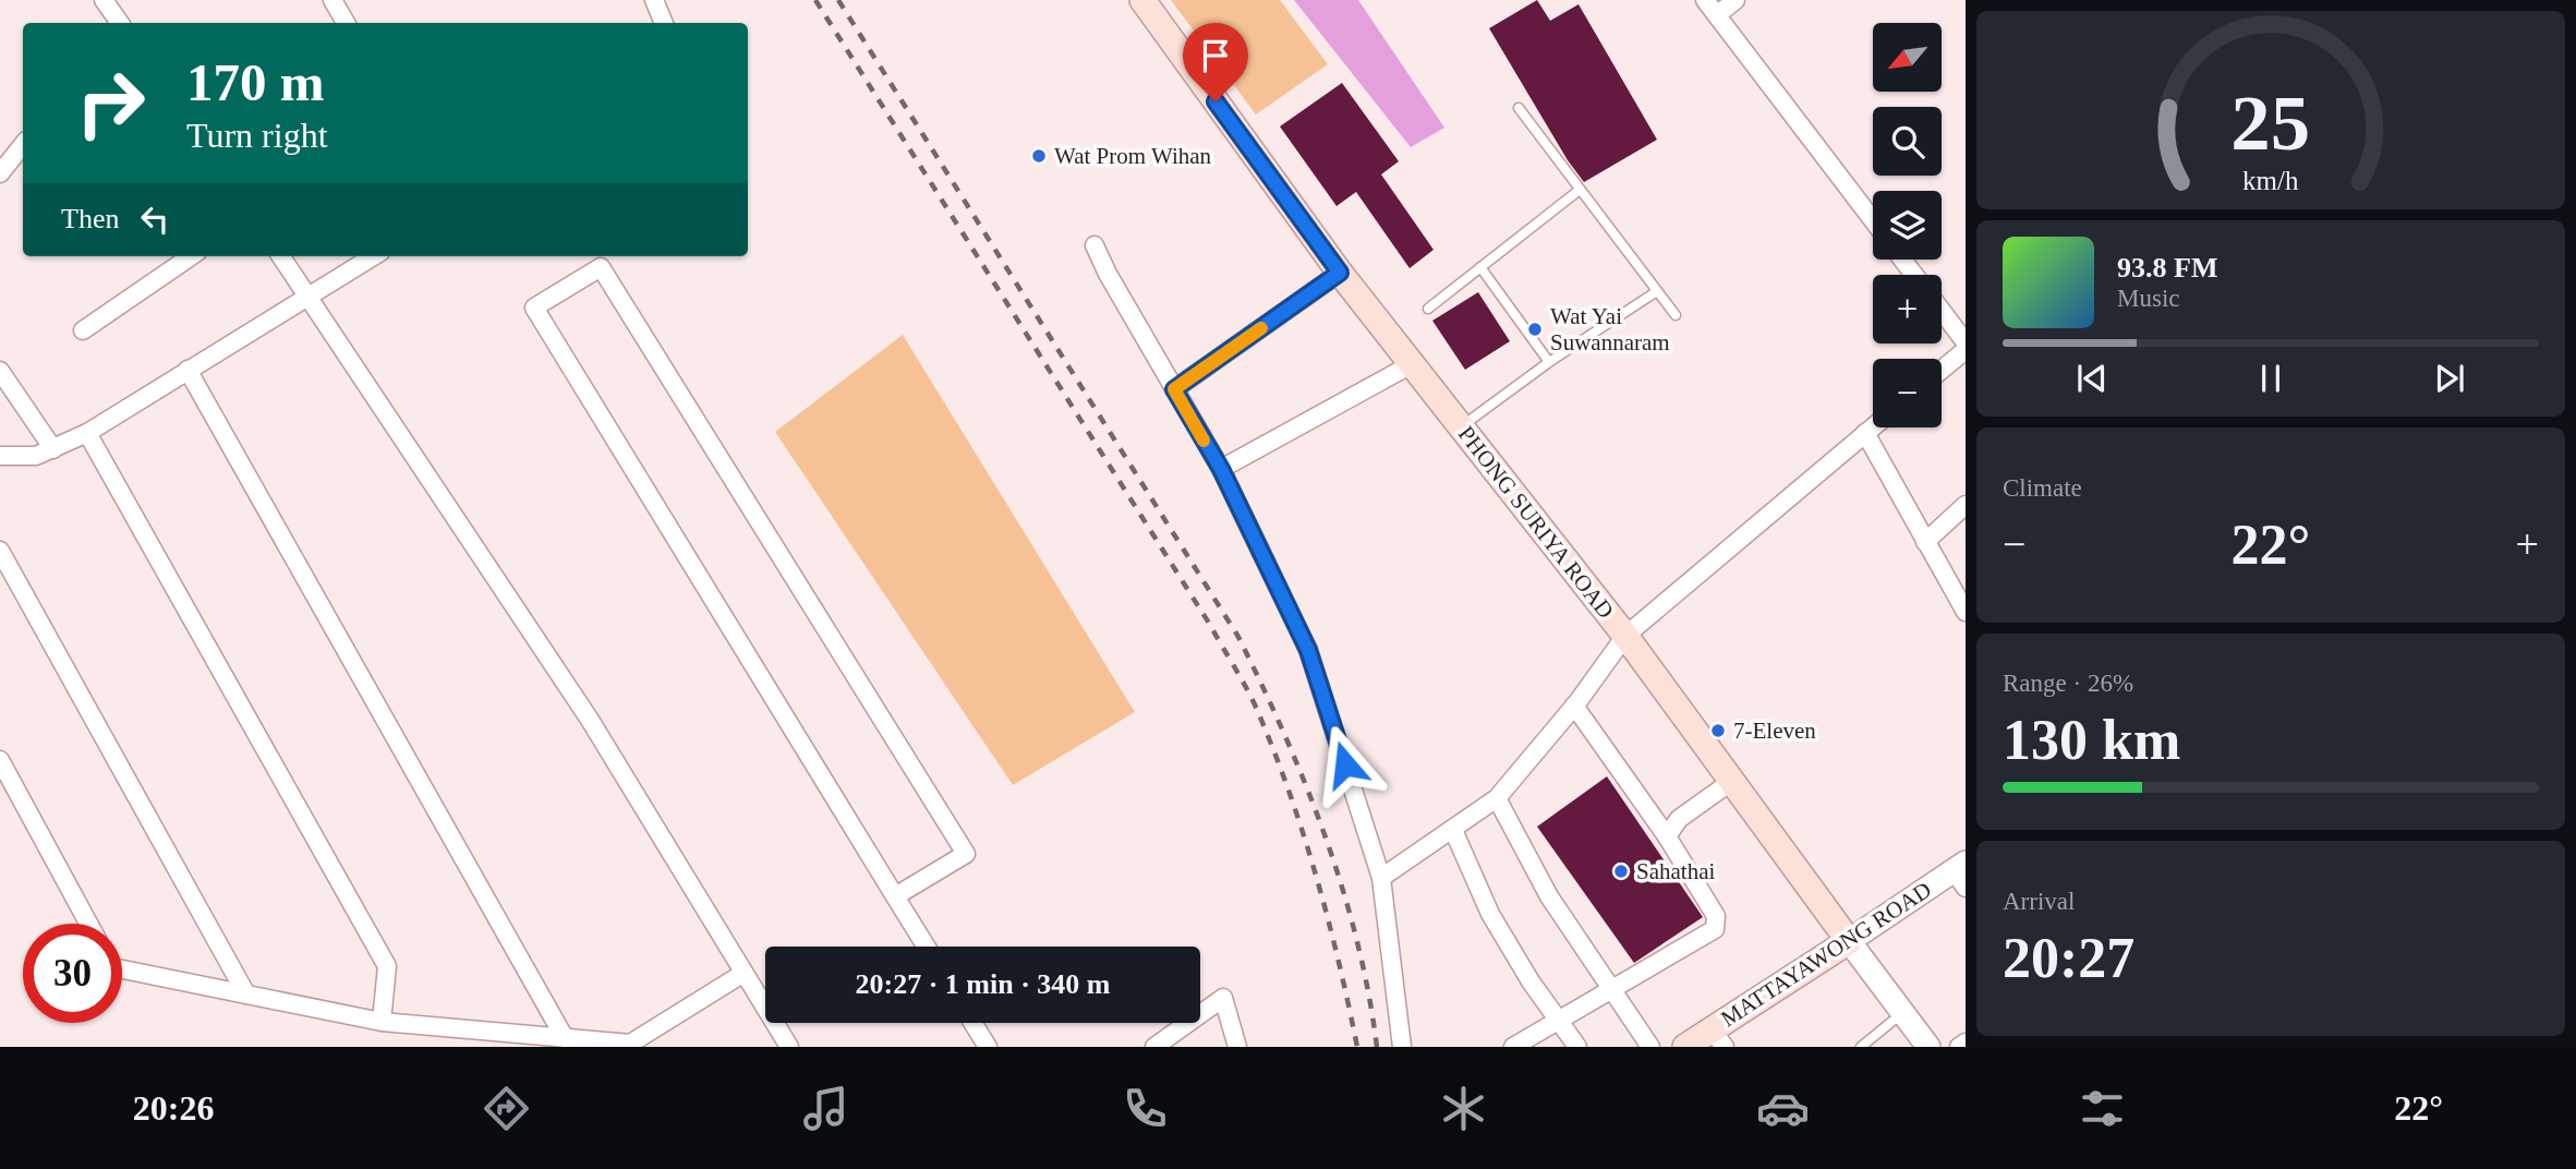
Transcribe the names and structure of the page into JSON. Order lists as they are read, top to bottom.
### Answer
{
  "streets": {
    "main road": ["PHONG SURIYA ROAD", "MATTAYAWONG ROAD"]
  },
  "crossings": [
    ["PHONG SURIYA ROAD", "MATTAYAWONG ROAD"]
  ],
  "places": [
    "Wat Prom Wihan",
    "Wat Yai Suwannaram",
    "7-Eleven",
    "Sahathai"
  ],
  "north": "bottom left",
  "page": {
    "map_buttons": ["+", "−"],
    "turn": ["170 m", "Turn right"],
    "then": "Then",
    "song": ["93.8 FM", "Music"],
    "tile": [
      "Climate",
      ["Range · 26%", "130 km"],
      ["Arrival", "20:27"]
    ],
    "heat": ["−", "22°", "+"],
    "limit": "30",
    "trip": "20:27 · 1 min · 340 m",
    "tabs": ["20:26", "22°"],
    "gauge": ["25", "km/h"]
  }
}
